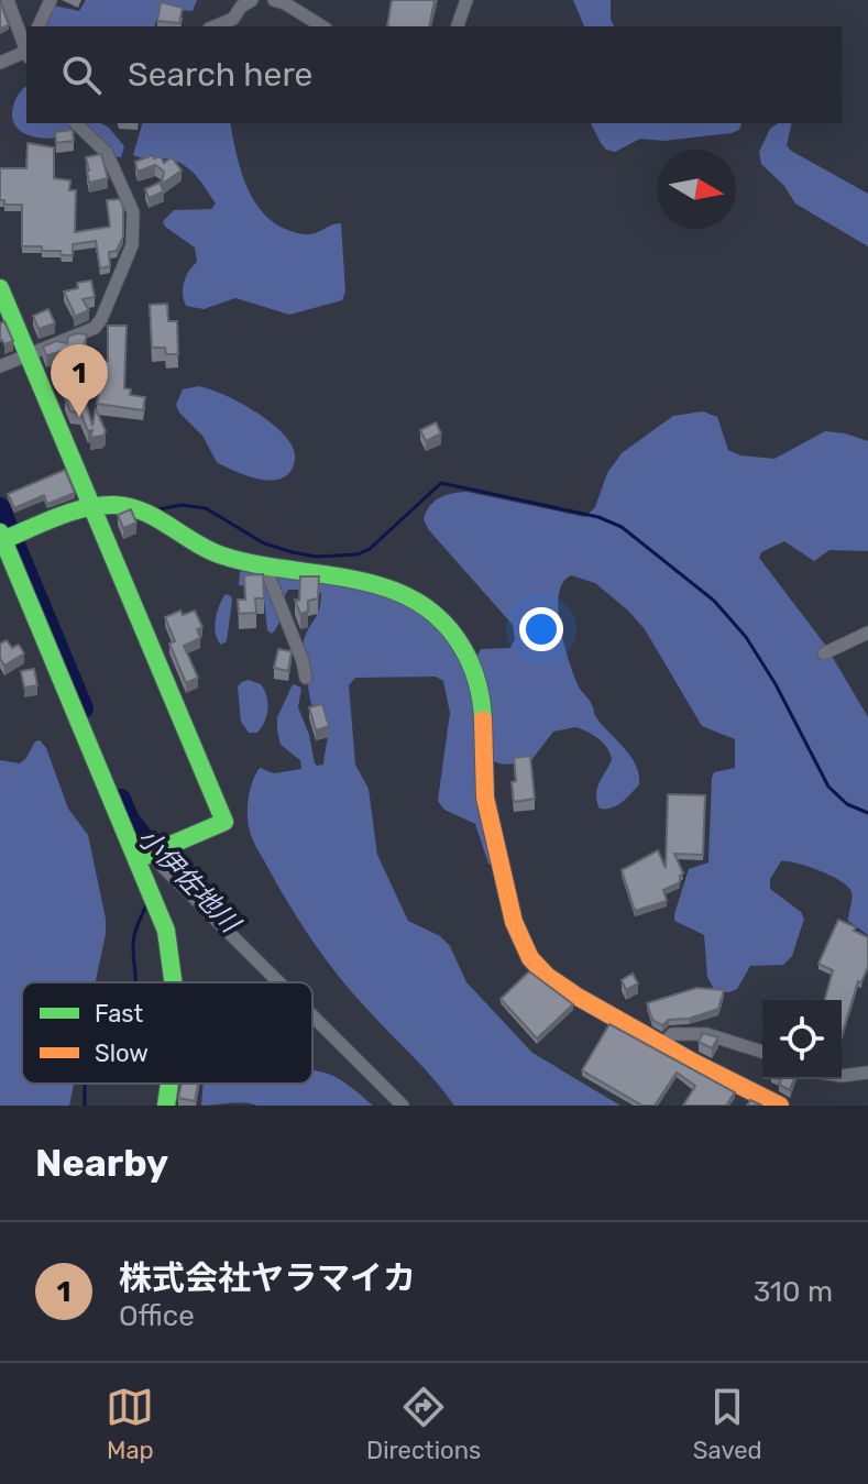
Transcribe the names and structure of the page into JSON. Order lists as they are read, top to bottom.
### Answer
{
  "water": ["小伊佐地川"],
  "legend": ["Fast", "Slow"],
  "north": "right",
  "page": {
    "search": "Search here",
    "pins": "1",
    "heading": "Nearby",
    "list": [
      {
        "mark": "1",
        "name": "株式会社ヤラマイカ",
        "note": "Office",
        "value": "310 m"
      }
    ],
    "nav": ["Map", "Directions", "Saved"]
  }
}
